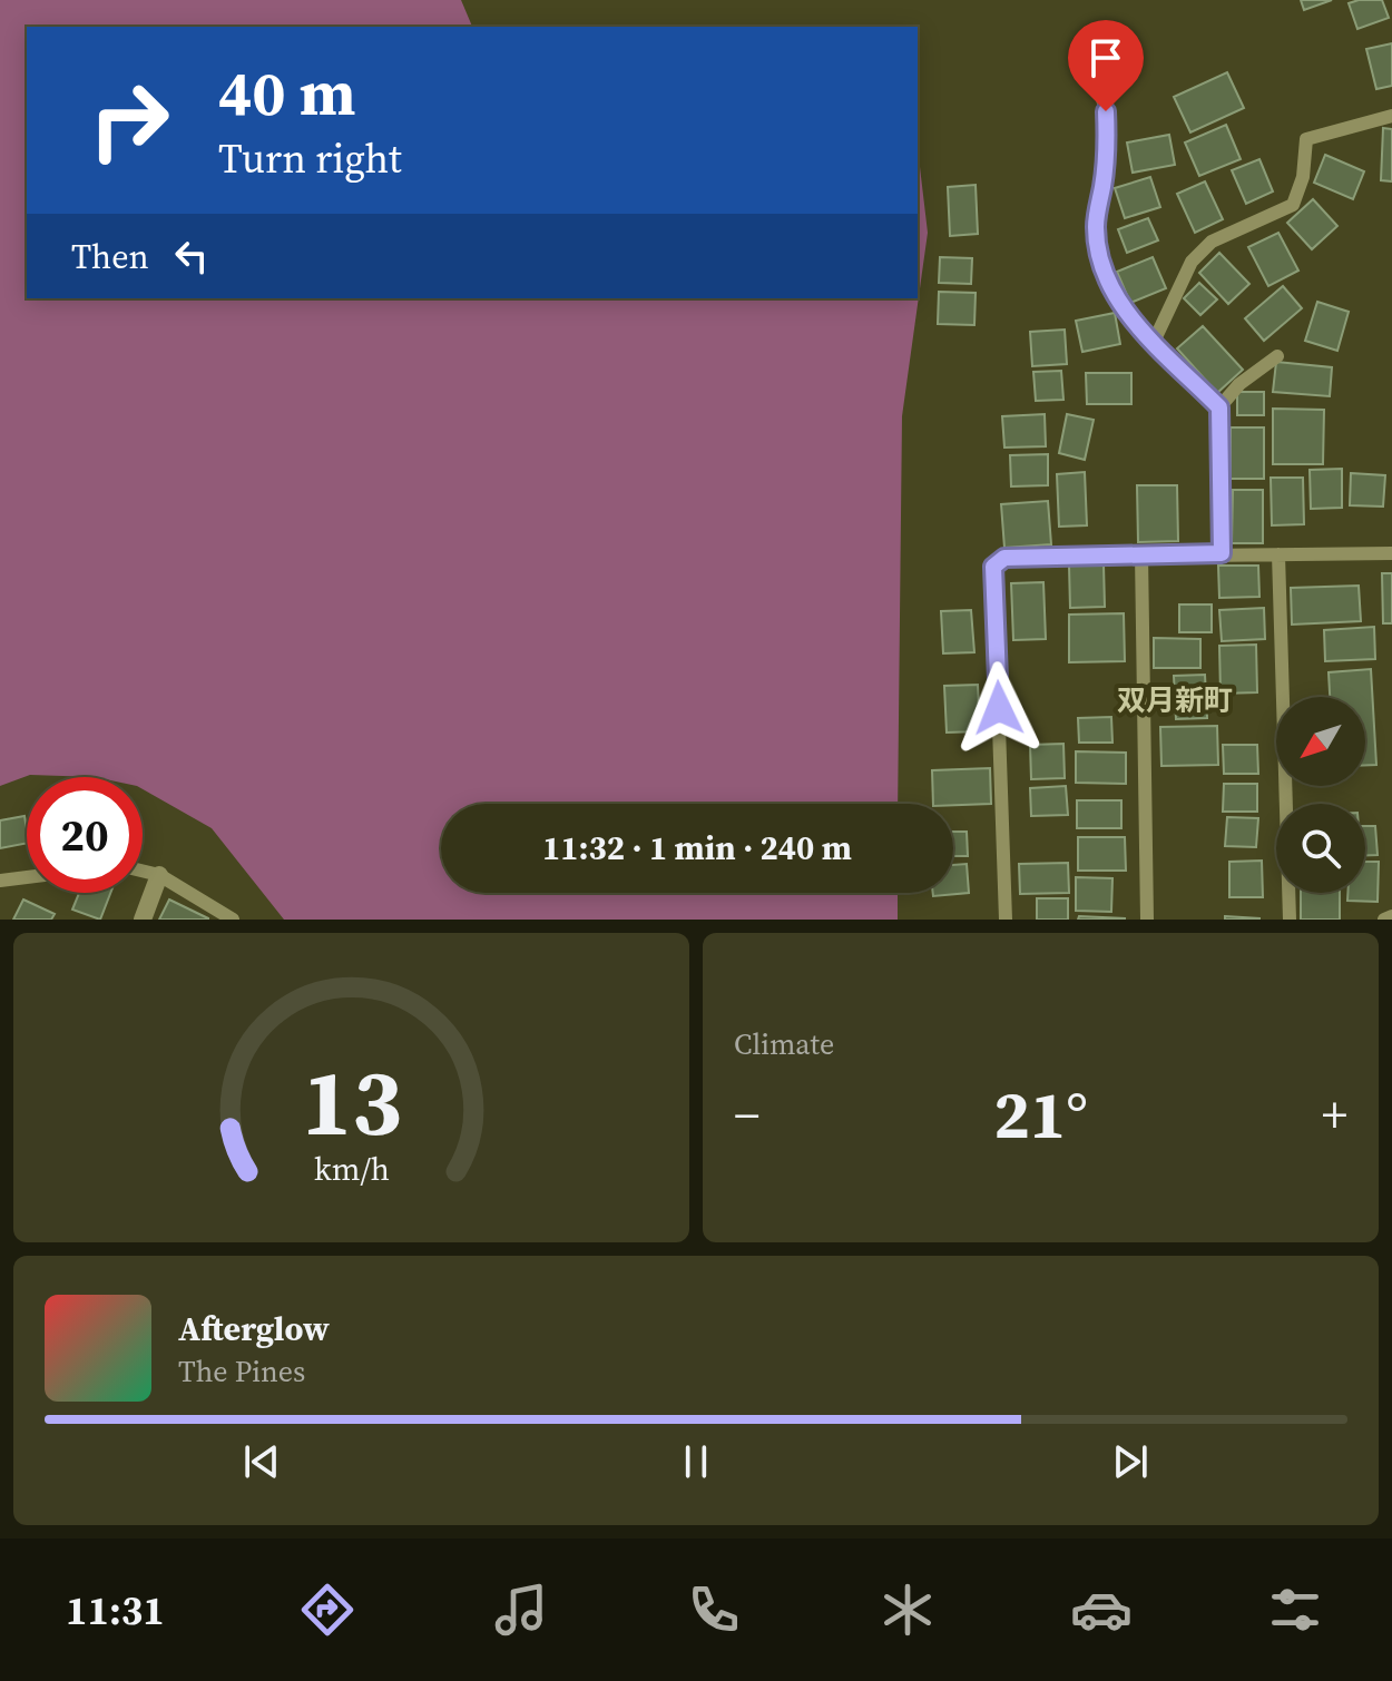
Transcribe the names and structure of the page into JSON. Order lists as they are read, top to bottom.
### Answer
{
  "districts": ["双月新町"],
  "north": "bottom left",
  "page": {
    "turn": ["40 m", "Turn right"],
    "then": "Then",
    "limit": "20",
    "trip": "11:32 · 1 min · 240 m",
    "tile": "Climate",
    "heat": ["−", "21°", "+"],
    "song": ["Afterglow", "The Pines"],
    "tabs": "11:31",
    "gauge": ["13", "km/h"]
  }
}
